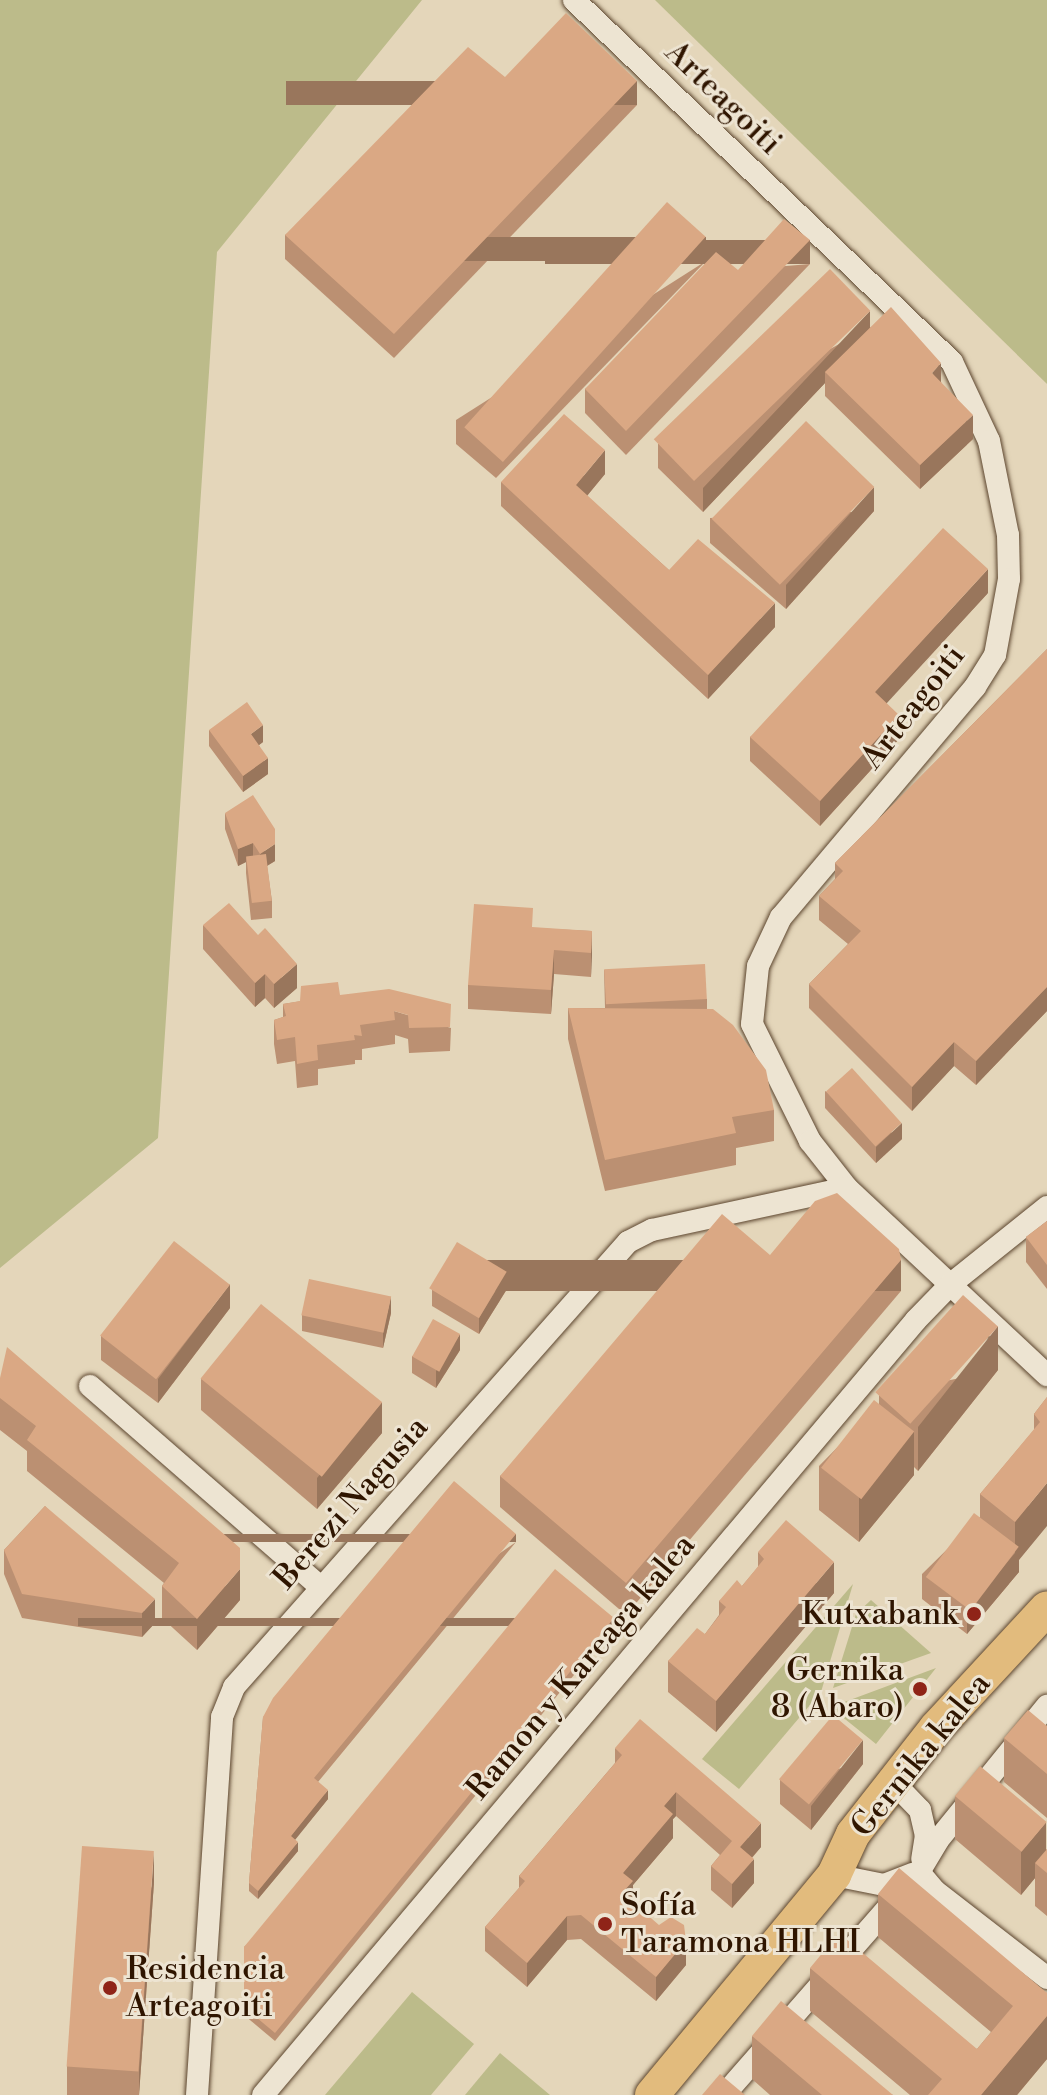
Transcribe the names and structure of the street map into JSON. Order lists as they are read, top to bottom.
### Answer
{
  "streets": {
    "main road": ["Gernika kalea"],
    "street": ["Arteagoiti", "Berezi Nagusia", "Ramon y Kareaga kalea"]
  },
  "crossings": [
    ["Arteagoiti", "Berezi Nagusia"],
    ["Arteagoiti", "Ramon y Kareaga kalea"]
  ],
  "places": [
    "Kutxabank",
    "Gernika 8 (Abaro)",
    "Sofía Taramona HLHI",
    "Residencia Arteagoiti"
  ]
}
